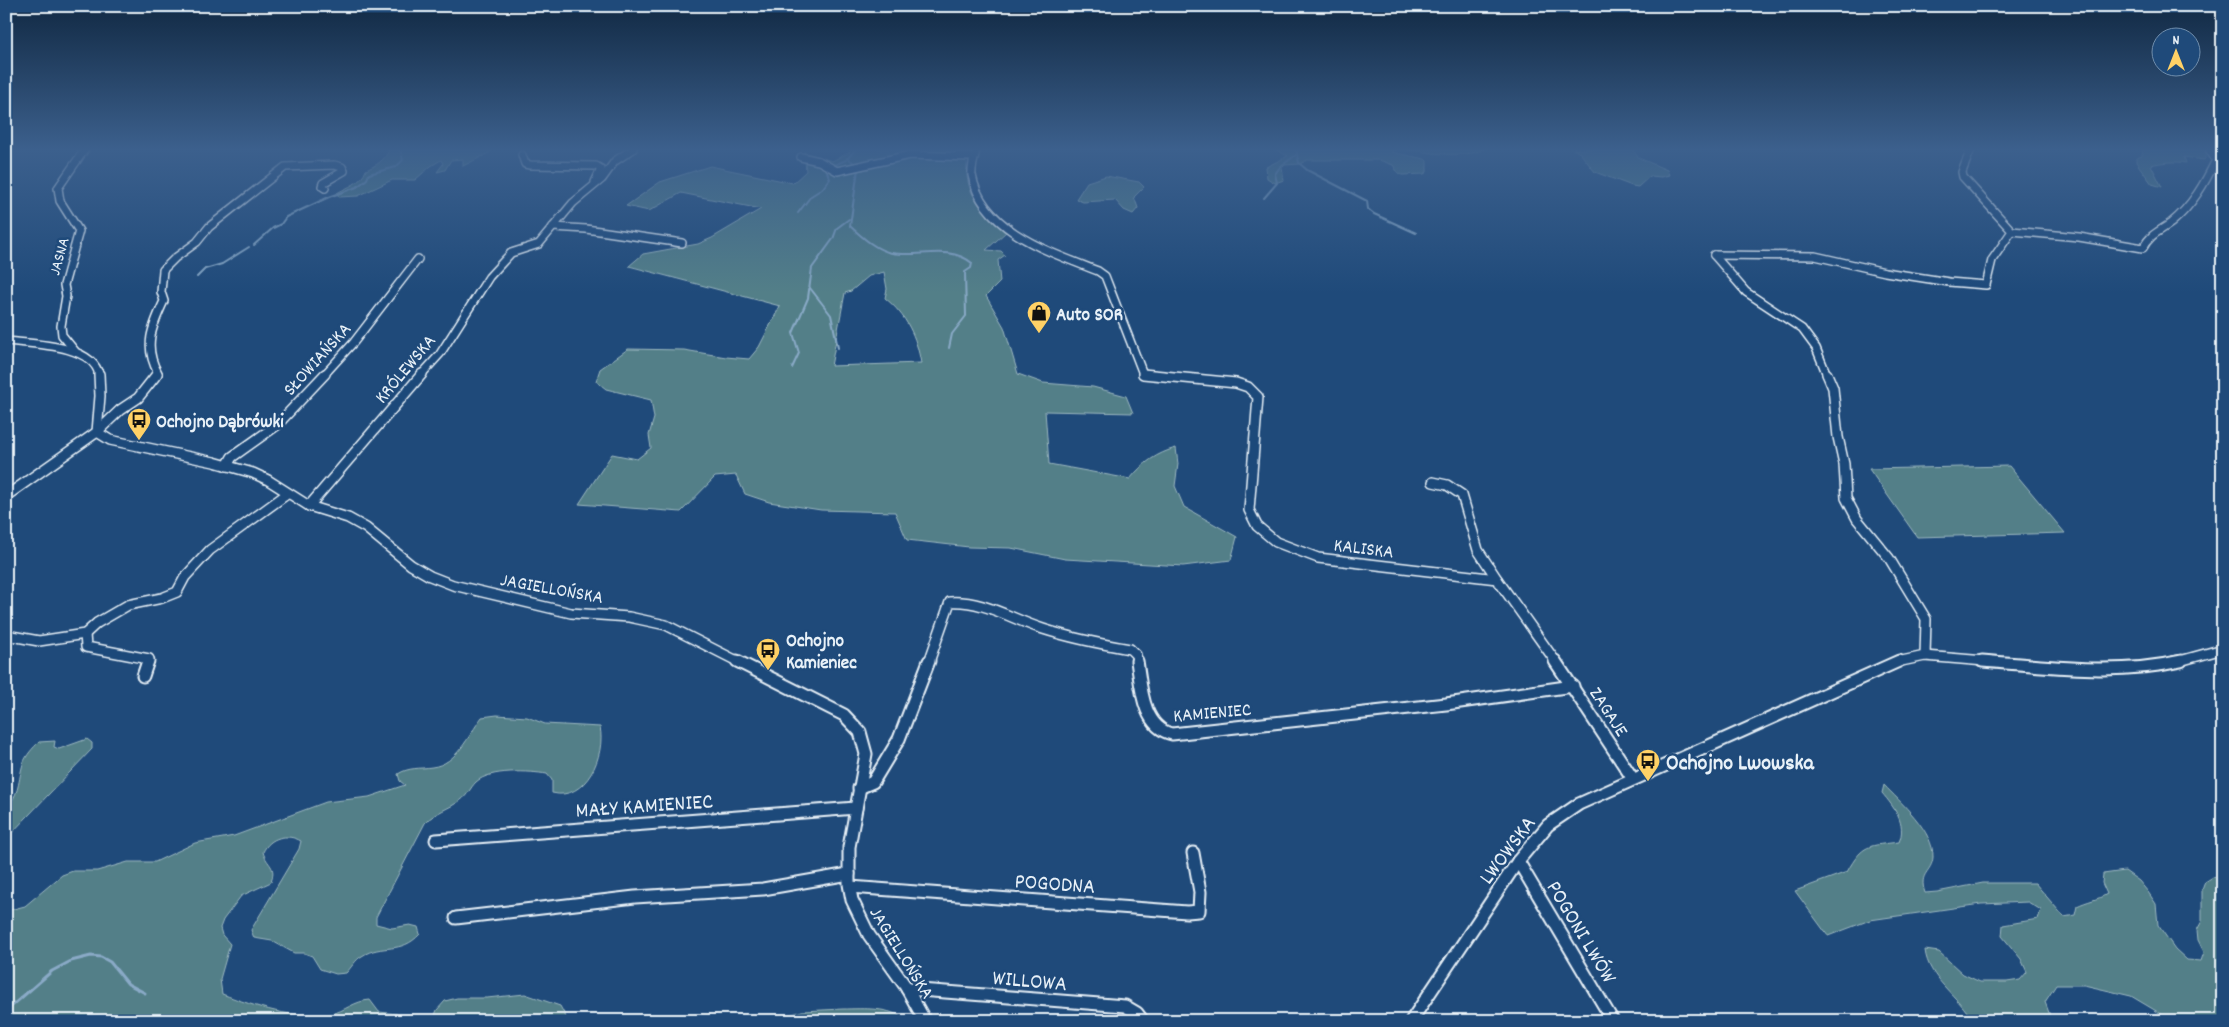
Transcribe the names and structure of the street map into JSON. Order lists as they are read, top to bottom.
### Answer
{
  "streets": {
    "street": [
      "JASNA",
      "SŁOWIAŃSKA",
      "KRÓLEWSKA",
      "KALISKA",
      "JAGIELLOŃSKA",
      "KAMIENIEC",
      "ZAGAJE",
      "MAŁY KAMIENIEC",
      "LWOWSKA",
      "POGODNA",
      "POGONI LWÓW",
      "WILLOWA"
    ]
  },
  "crossings": [
    ["SŁOWIAŃSKA", "JAGIELLOŃSKA"],
    ["KRÓLEWSKA", "JAGIELLOŃSKA"],
    ["JAGIELLOŃSKA", "KAMIENIEC"],
    ["JAGIELLOŃSKA", "MAŁY KAMIENIEC"],
    ["JAGIELLOŃSKA", "POGODNA"],
    ["JAGIELLOŃSKA", "WILLOWA"],
    ["KAMIENIEC", "ZAGAJE"],
    ["ZAGAJE", "LWOWSKA"],
    ["LWOWSKA", "POGONI LWÓW"]
  ],
  "places": {
    "shop": ["Auto SOR"],
    "bus stop": ["Ochojno Dąbrówki", "Ochojno Kamieniec", "Ochojno Lwowska"]
  },
  "north": "top"
}
